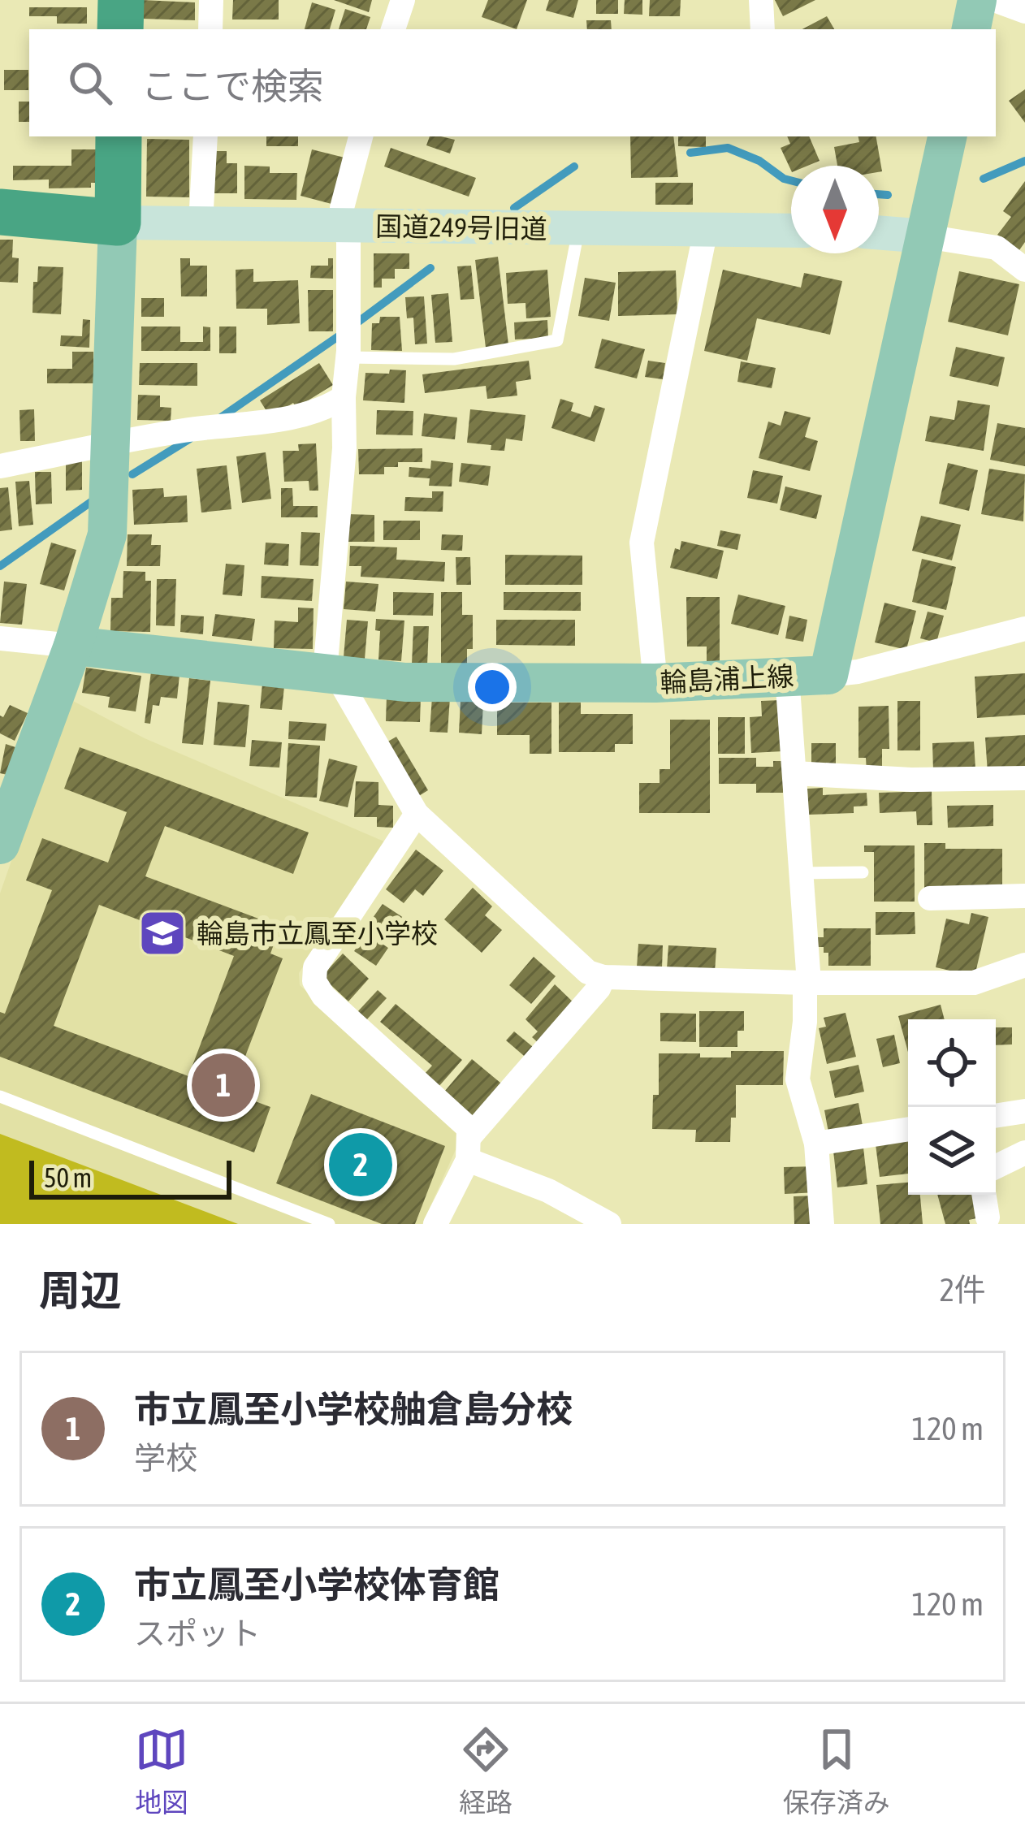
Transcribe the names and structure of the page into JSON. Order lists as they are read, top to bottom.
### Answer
{
  "streets": {
    "main road": ["輪島浦上線"],
    "street": ["国道249号旧道"]
  },
  "places": {
    "school or university": ["輪島市立鳳至小学校"]
  },
  "scale_bar": "50 m",
  "north": "bottom",
  "page": {
    "search": "ここで検索",
    "pins": ["1", "2"],
    "scale": "50 m",
    "heading": ["周辺", "2件"],
    "list": [
      {
        "mark": "1",
        "name": "市立鳳至小学校舳倉島分校",
        "note": "学校",
        "value": "120 m"
      },
      {
        "mark": "2",
        "name": "市立鳳至小学校体育館",
        "note": "スポット",
        "value": "120 m"
      }
    ],
    "nav": ["地図", "経路", "保存済み"]
  }
}
